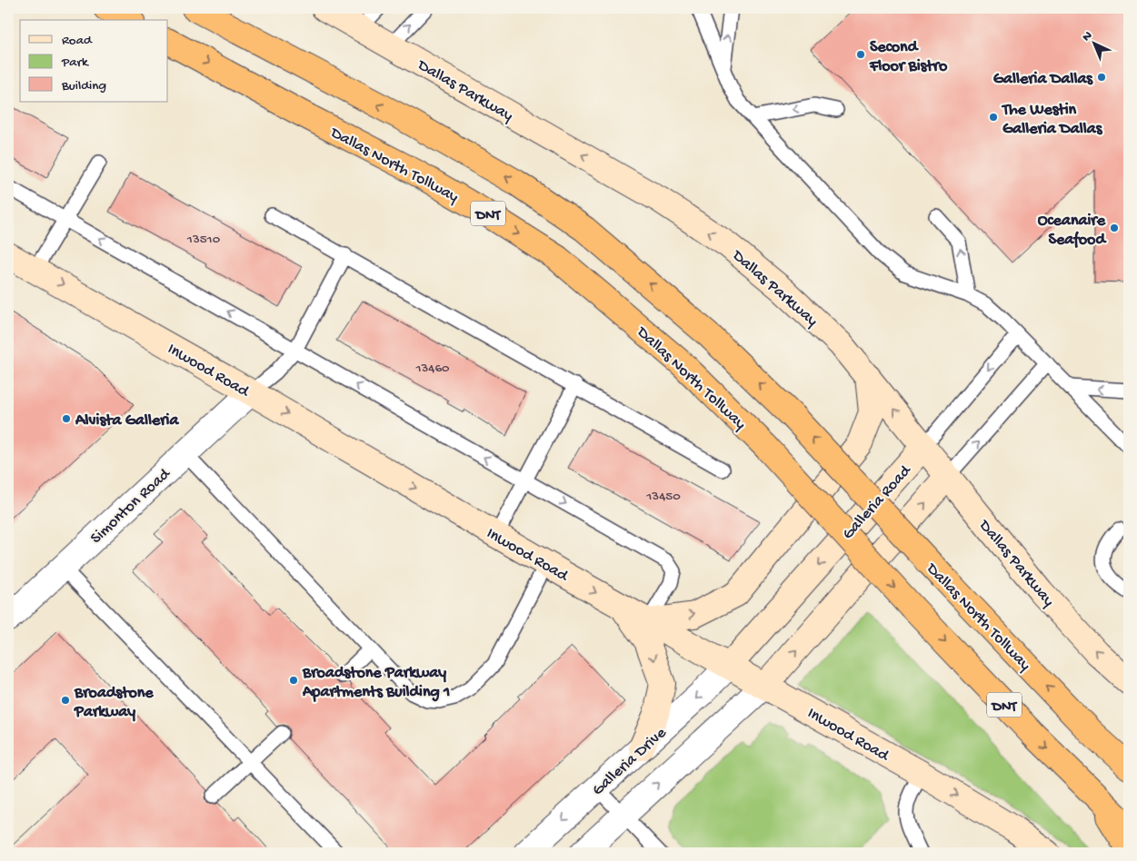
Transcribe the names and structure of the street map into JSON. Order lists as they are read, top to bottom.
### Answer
{
  "streets": {
    "highway": ["Dallas North Tollway", "DNT"],
    "main road": ["Dallas Parkway", "Inwood Road", "Galleria Road"],
    "street": ["Simonton Road", "Galleria Drive"]
  },
  "crossings": [
    ["Dallas Parkway", "Galleria Road"],
    ["Inwood Road", "Galleria Road"],
    ["Inwood Road", "Simonton Road"],
    ["Inwood Road", "Galleria Drive"],
    ["Galleria Road", "Galleria Drive"]
  ],
  "one_way": ["Dallas Parkway", "Inwood Road"],
  "places": [
    "Second Floor Bistro",
    "Galleria Dallas",
    "The Westin Galleria Dallas",
    "Oceanaire Seafood",
    "Alvista Galleria",
    "Broadstone Parkway Apartments Building 1",
    "Broadstone Parkway"
  ],
  "house_numbers": ["13510", "13460", "13450"],
  "legend": ["Road", "Park", "Building"],
  "north": "top left"
}
